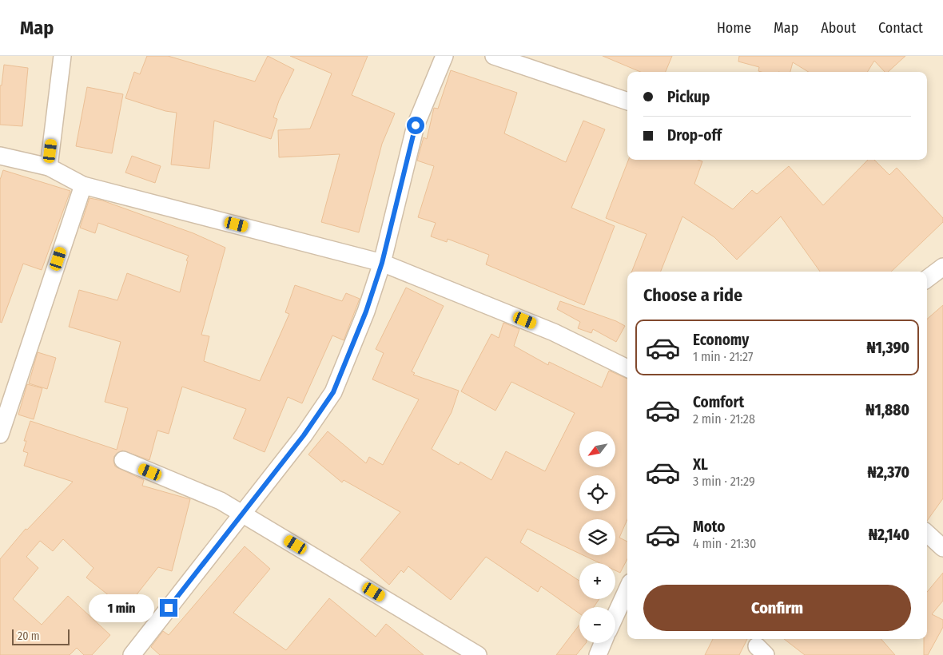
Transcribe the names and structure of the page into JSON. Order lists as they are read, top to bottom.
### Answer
{
  "scale_bar": "20 m",
  "north": "bottom left",
  "page": {
    "header": "Map",
    "nav": [
      "Home",
      "Map",
      "About",
      "Contact"
    ],
    "banner": ["Pickup", "Drop-off"],
    "heading": "Choose a ride",
    "list": [
      {
        "name": "Economy",
        "note": "1 min · 21:27",
        "value": "₦1,390"
      },
      {
        "name": "Comfort",
        "note": "2 min · 21:28",
        "value": "₦1,880"
      },
      {
        "name": "XL",
        "note": "3 min · 21:29",
        "value": "₦2,370"
      },
      {
        "name": "Moto",
        "note": "4 min · 21:30",
        "value": "₦2,140"
      }
    ],
    "map_buttons": ["+", "−"],
    "buttons": "Confirm",
    "bubble": "1 min",
    "scale": "20 m"
  }
}
